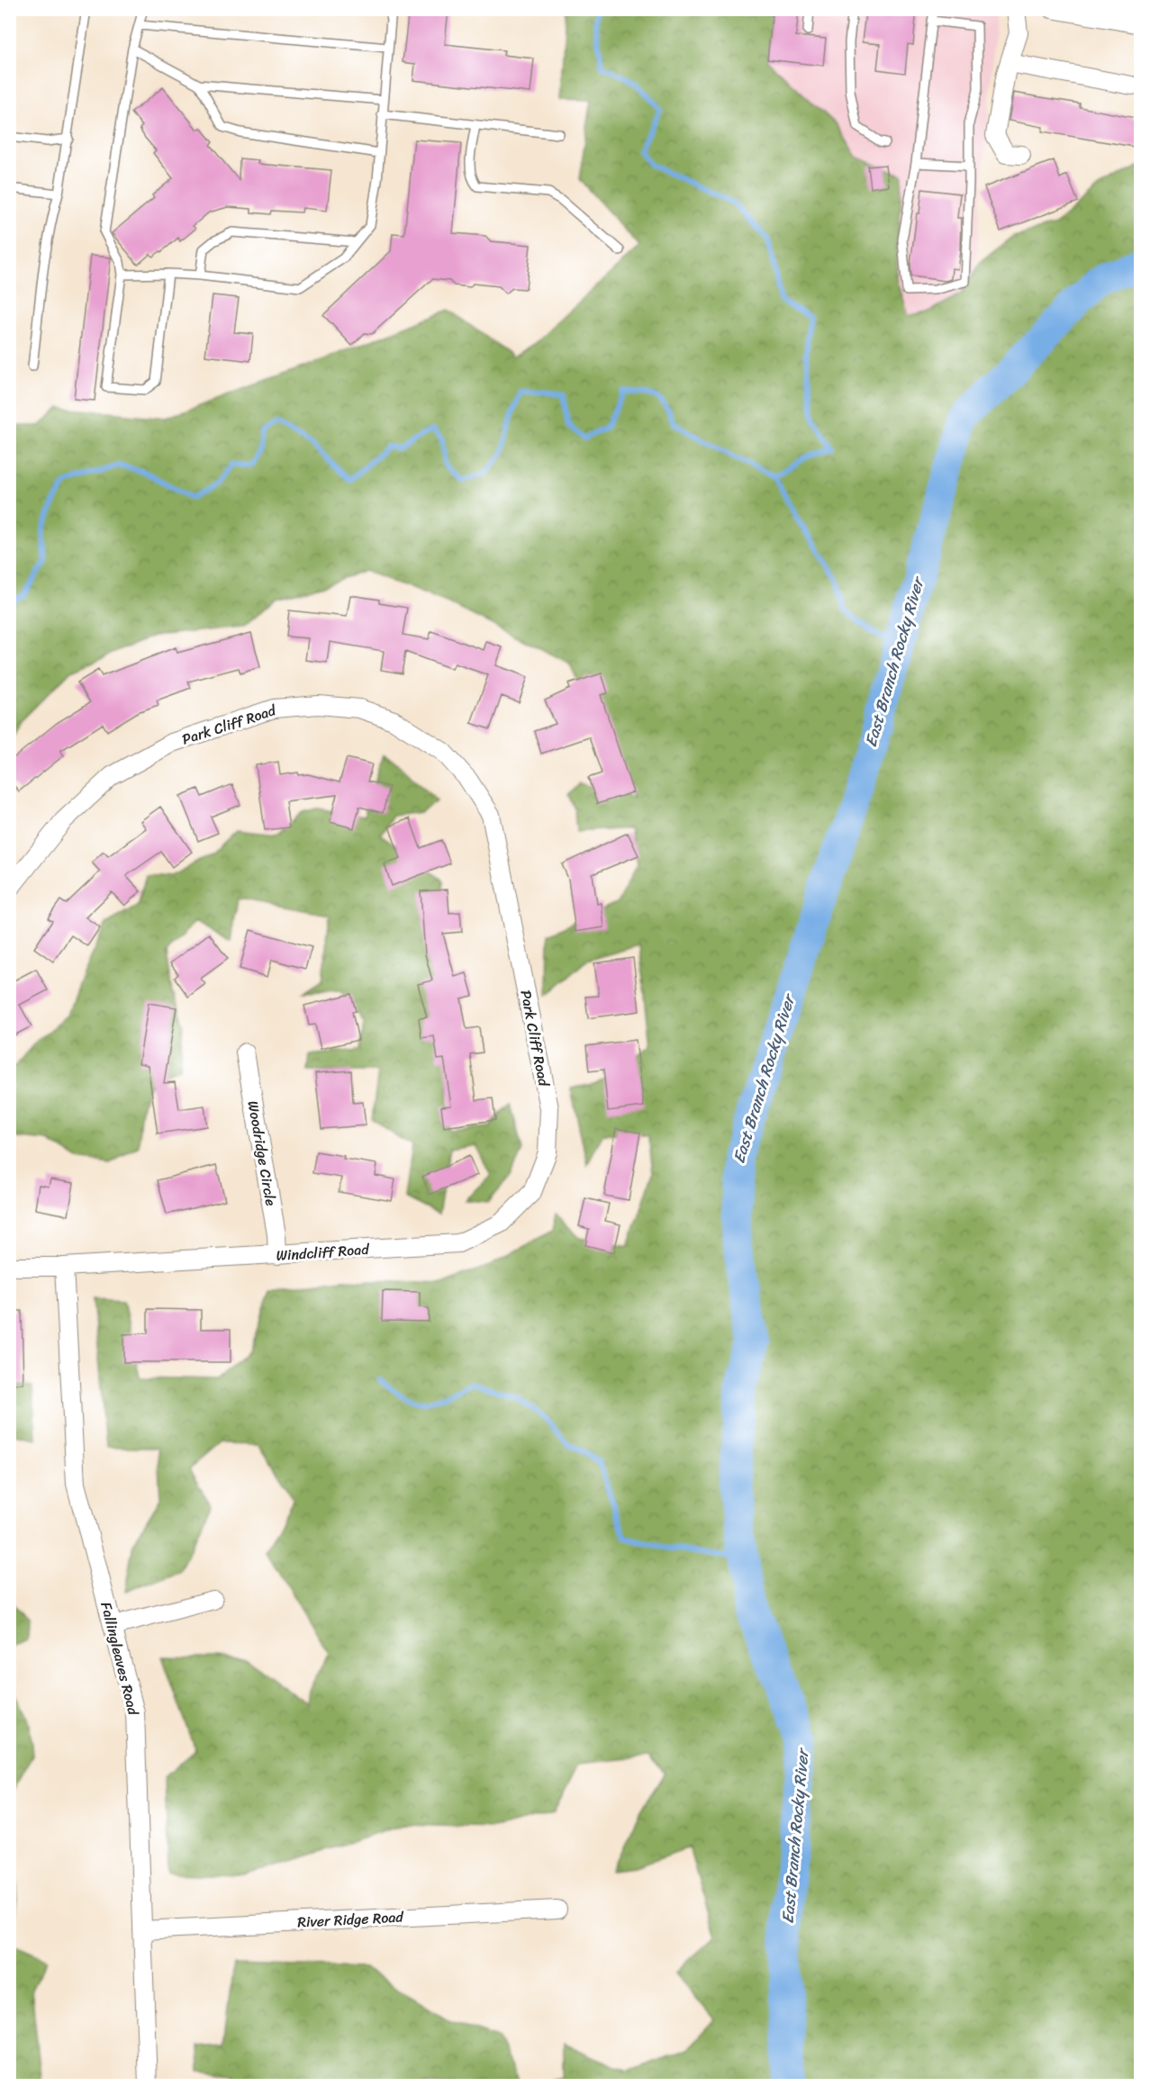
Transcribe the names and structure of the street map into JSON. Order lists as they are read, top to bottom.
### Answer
{
  "streets": {
    "street": [
      "Park Cliff Road",
      "Woodridge Circle",
      "Windcliff Road",
      "Fallingleaves Road",
      "River Ridge Road"
    ]
  },
  "crossings": [
    ["Park Cliff Road", "Windcliff Road"],
    ["Woodridge Circle", "Windcliff Road"],
    ["Windcliff Road", "Fallingleaves Road"],
    ["Fallingleaves Road", "River Ridge Road"]
  ],
  "water": ["East Branch Rocky River"]
}
